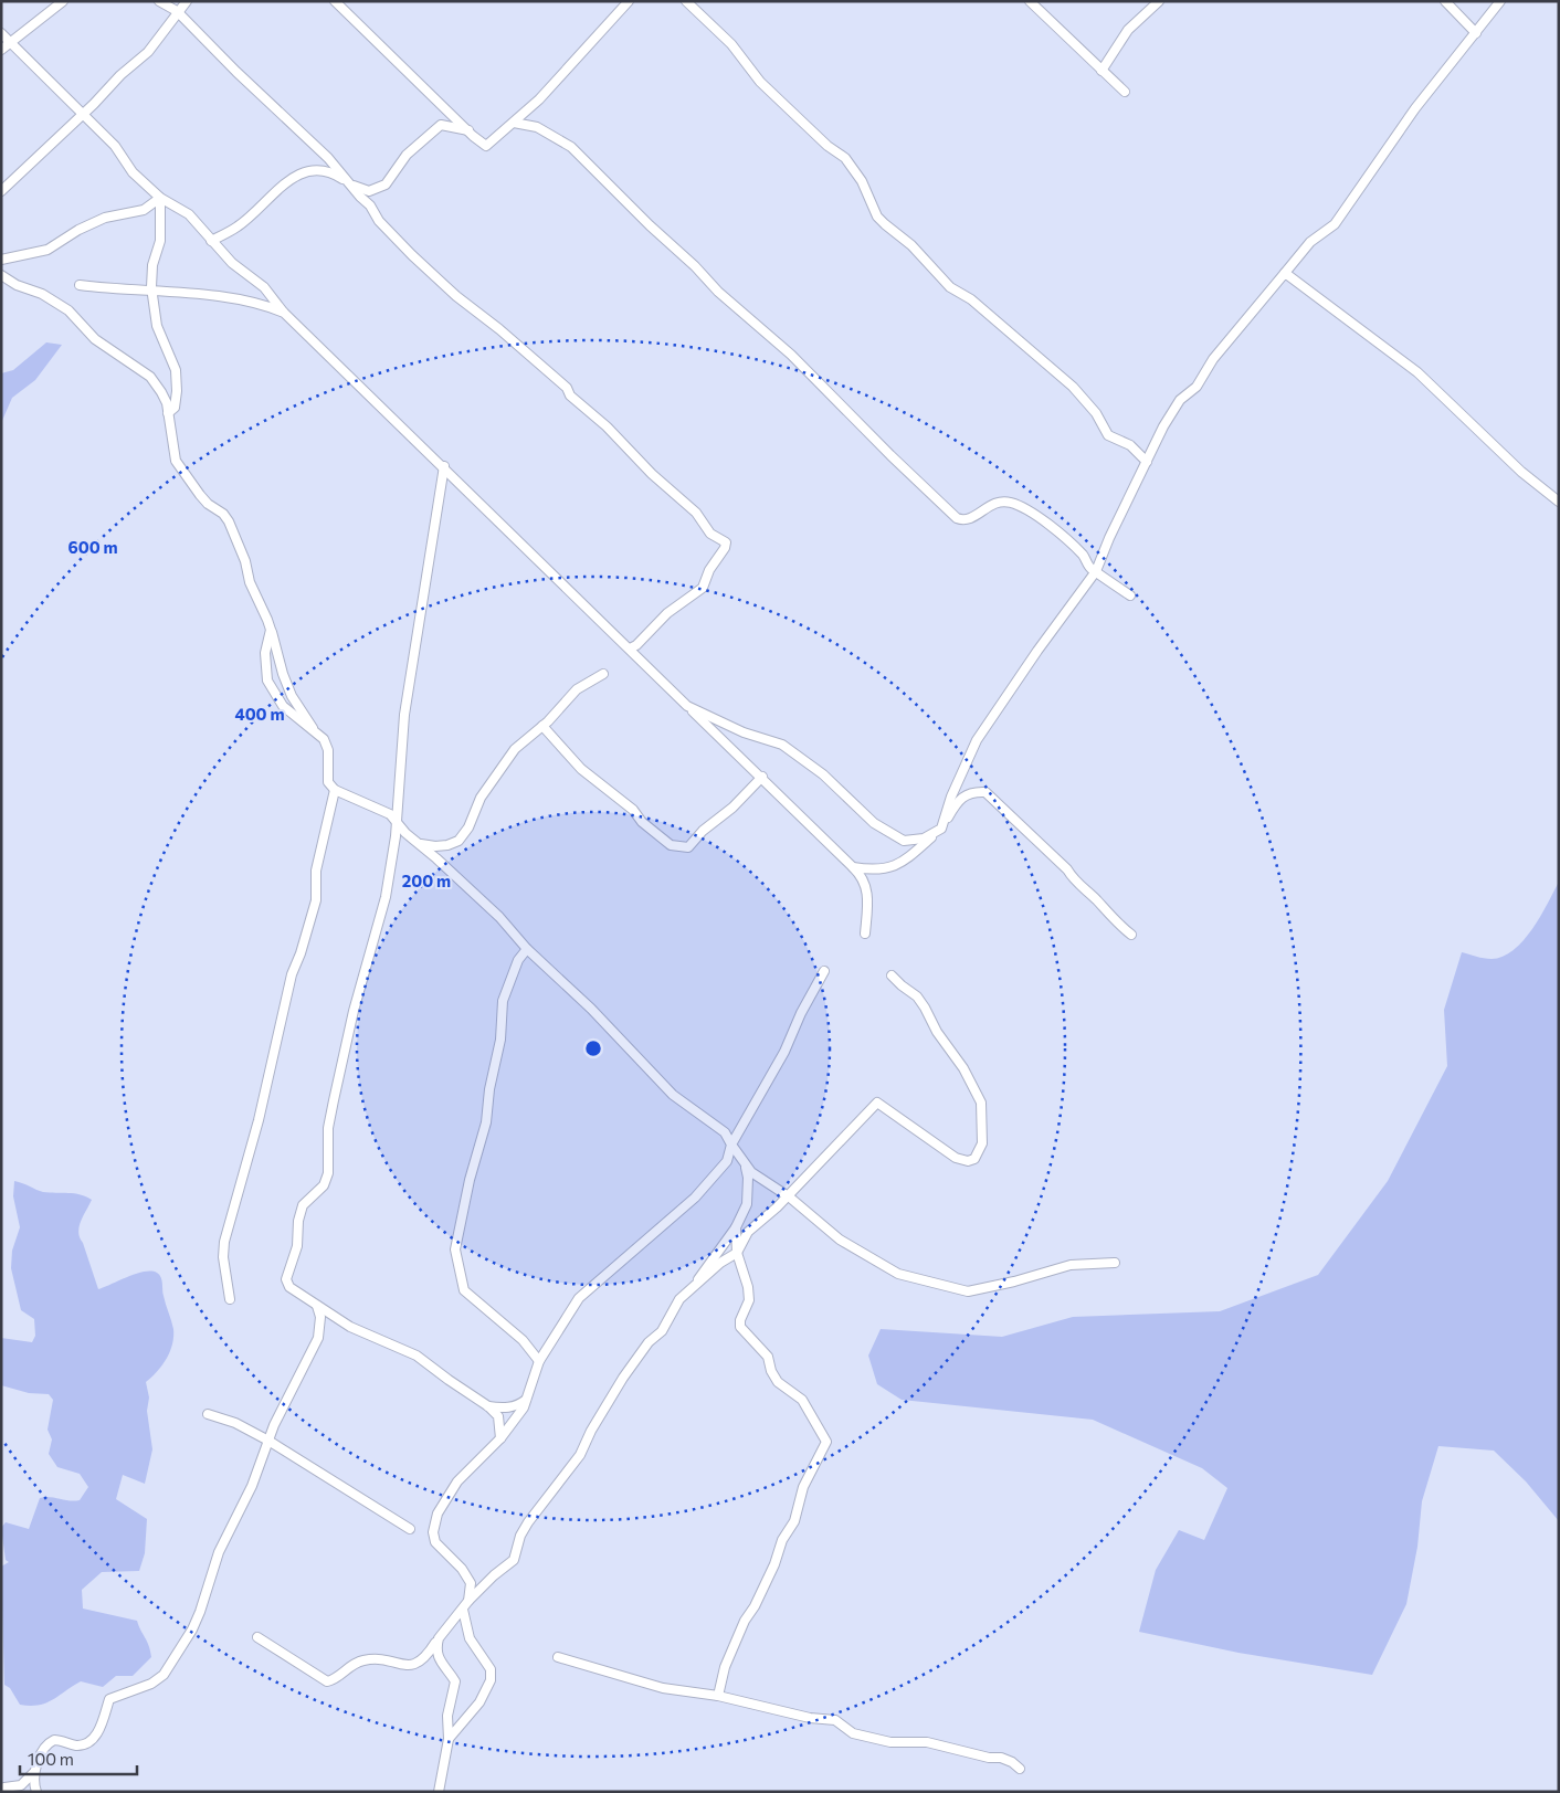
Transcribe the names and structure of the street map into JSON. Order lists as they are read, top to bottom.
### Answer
{
  "scale_bar": "100 m",
  "rings": ["600 m", "400 m", "200 m"]
}
